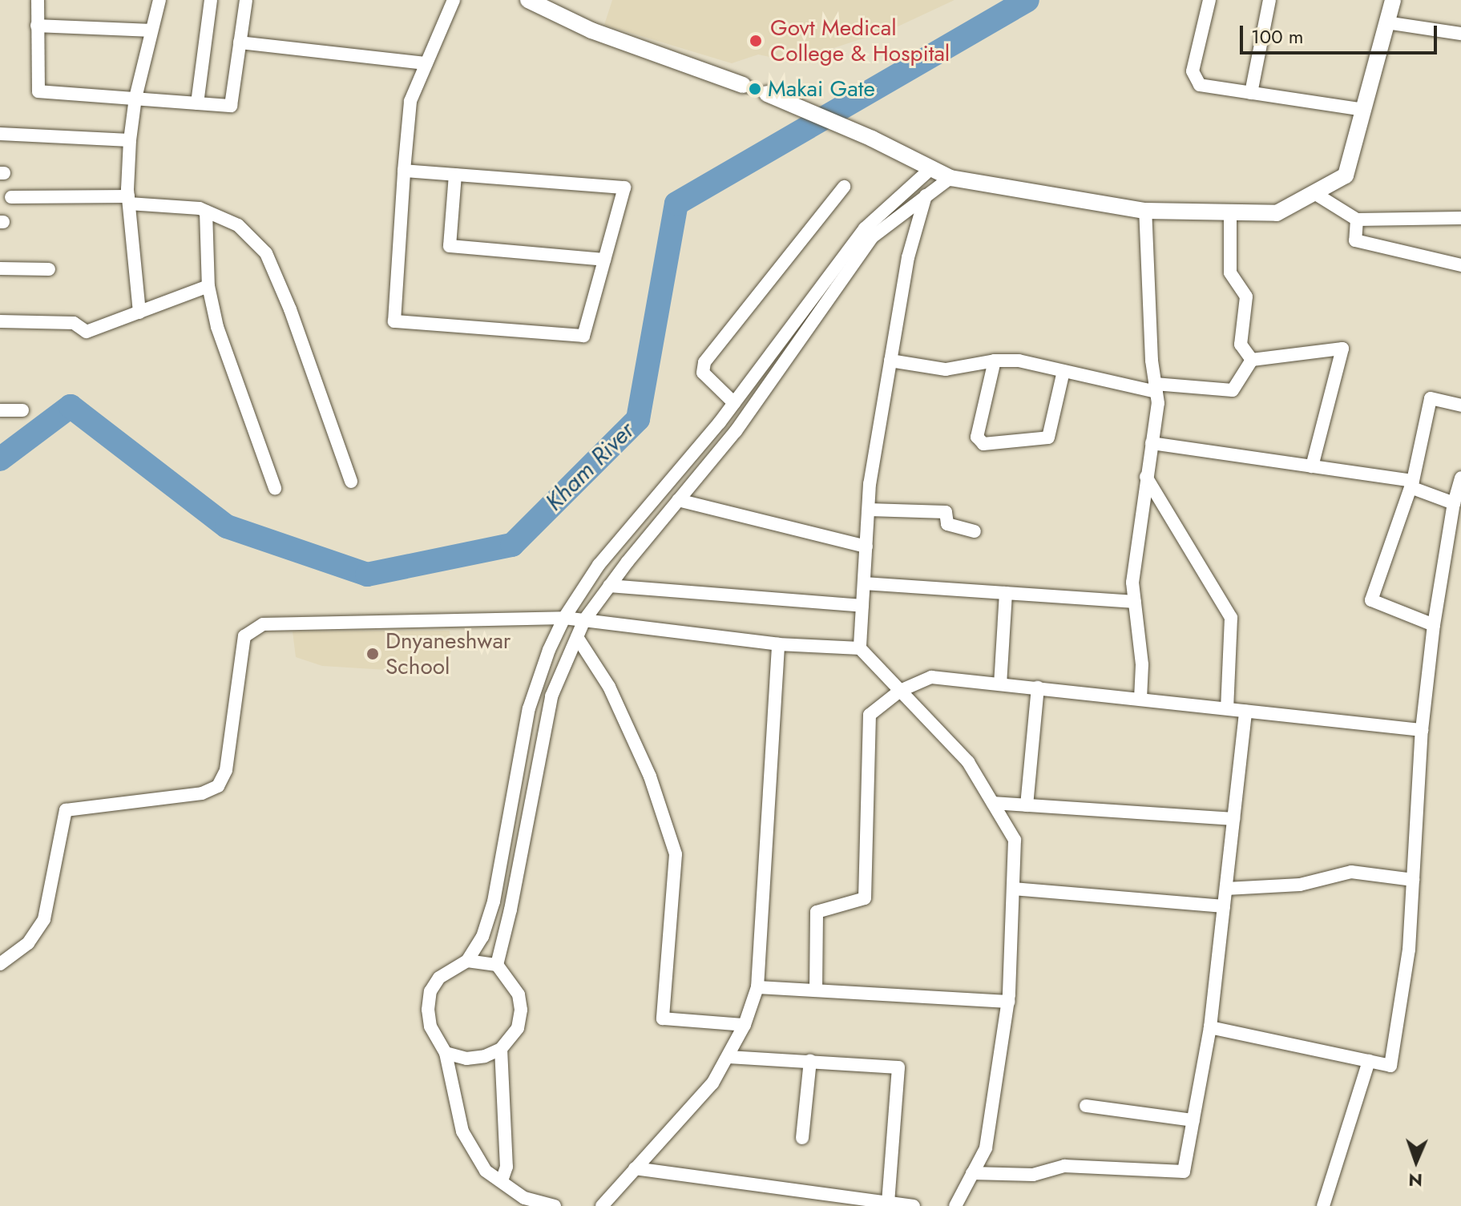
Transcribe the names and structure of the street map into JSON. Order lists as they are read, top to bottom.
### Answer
{
  "water": ["Kham River"],
  "places": ["Govt Medical College & Hospital", "Makai Gate", "Dnyaneshwar School"],
  "scale_bar": "100 m",
  "north": "bottom"
}
